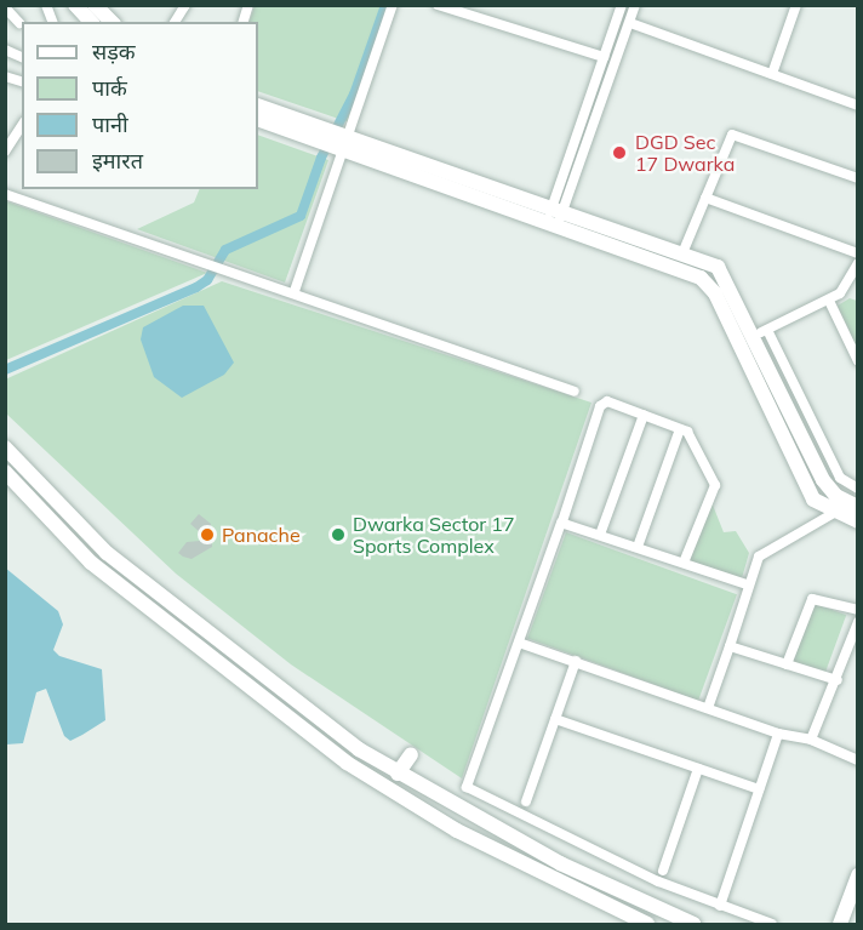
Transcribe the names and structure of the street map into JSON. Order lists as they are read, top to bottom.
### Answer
{
  "places": ["DGD Sec 17 Dwarka", "Panache", "Dwarka Sector 17 Sports Complex"],
  "legend": [
    "सड़क",
    "पार्क",
    "पानी",
    "इमारत"
  ]
}
